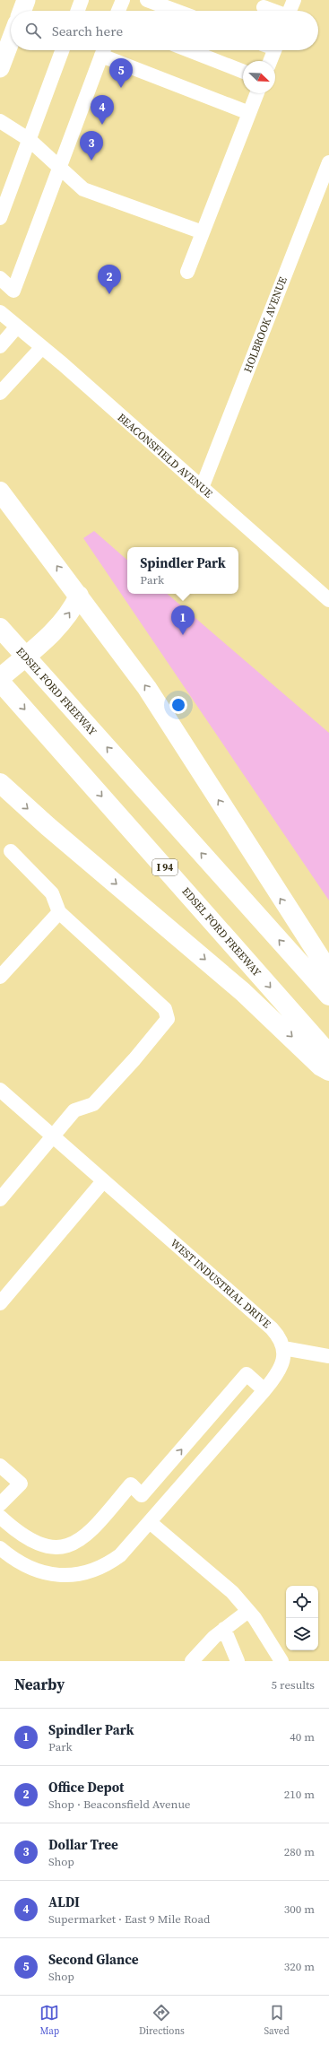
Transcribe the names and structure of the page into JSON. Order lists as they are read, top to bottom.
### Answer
{
  "streets": {
    "highway": ["EDSEL FORD FREEWAY", "I 94"],
    "street": ["HOLBROOK AVENUE", "BEACONSFIELD AVENUE", "WEST INDUSTRIAL DRIVE"]
  },
  "crossings": [
    ["HOLBROOK AVENUE", "BEACONSFIELD AVENUE"]
  ],
  "north": "bottom right",
  "page": {
    "search": "Search here",
    "pins": [
      "5",
      "4",
      "3",
      "2",
      "1"
    ],
    "popup": ["Spindler Park", "Park"],
    "heading": ["Nearby", "5 results"],
    "list": [
      {
        "mark": "1",
        "name": "Spindler Park",
        "note": "Park",
        "value": "40 m"
      },
      {
        "mark": "2",
        "name": "Office Depot",
        "note": "Shop · Beaconsfield Avenue",
        "value": "210 m"
      },
      {
        "mark": "3",
        "name": "Dollar Tree",
        "note": "Shop",
        "value": "280 m"
      },
      {
        "mark": "4",
        "name": "ALDI",
        "note": "Supermarket · East 9 Mile Road",
        "value": "300 m"
      },
      {
        "mark": "5",
        "name": "Second Glance",
        "note": "Shop",
        "value": "320 m"
      }
    ],
    "nav": ["Map", "Directions", "Saved"]
  }
}
